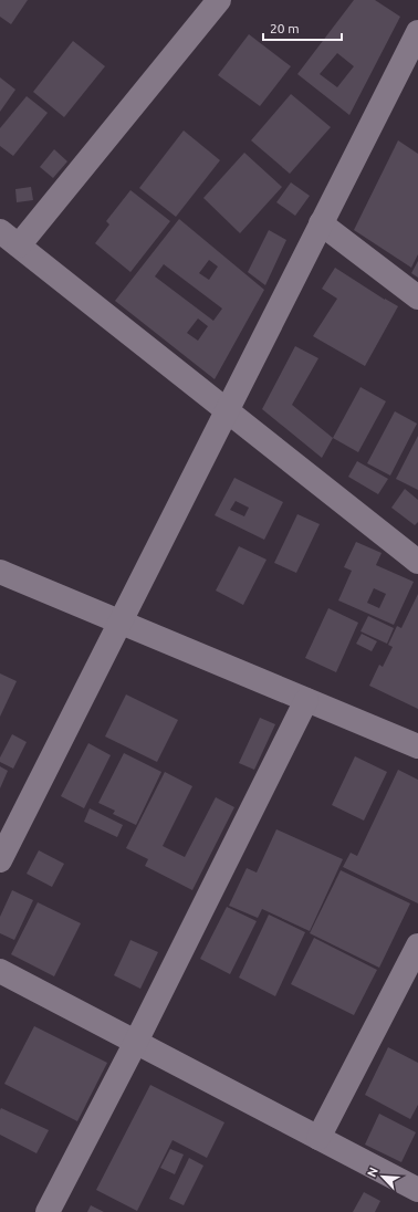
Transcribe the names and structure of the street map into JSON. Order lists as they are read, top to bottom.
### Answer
{
  "scale_bar": "20 m",
  "north": "top left"
}
